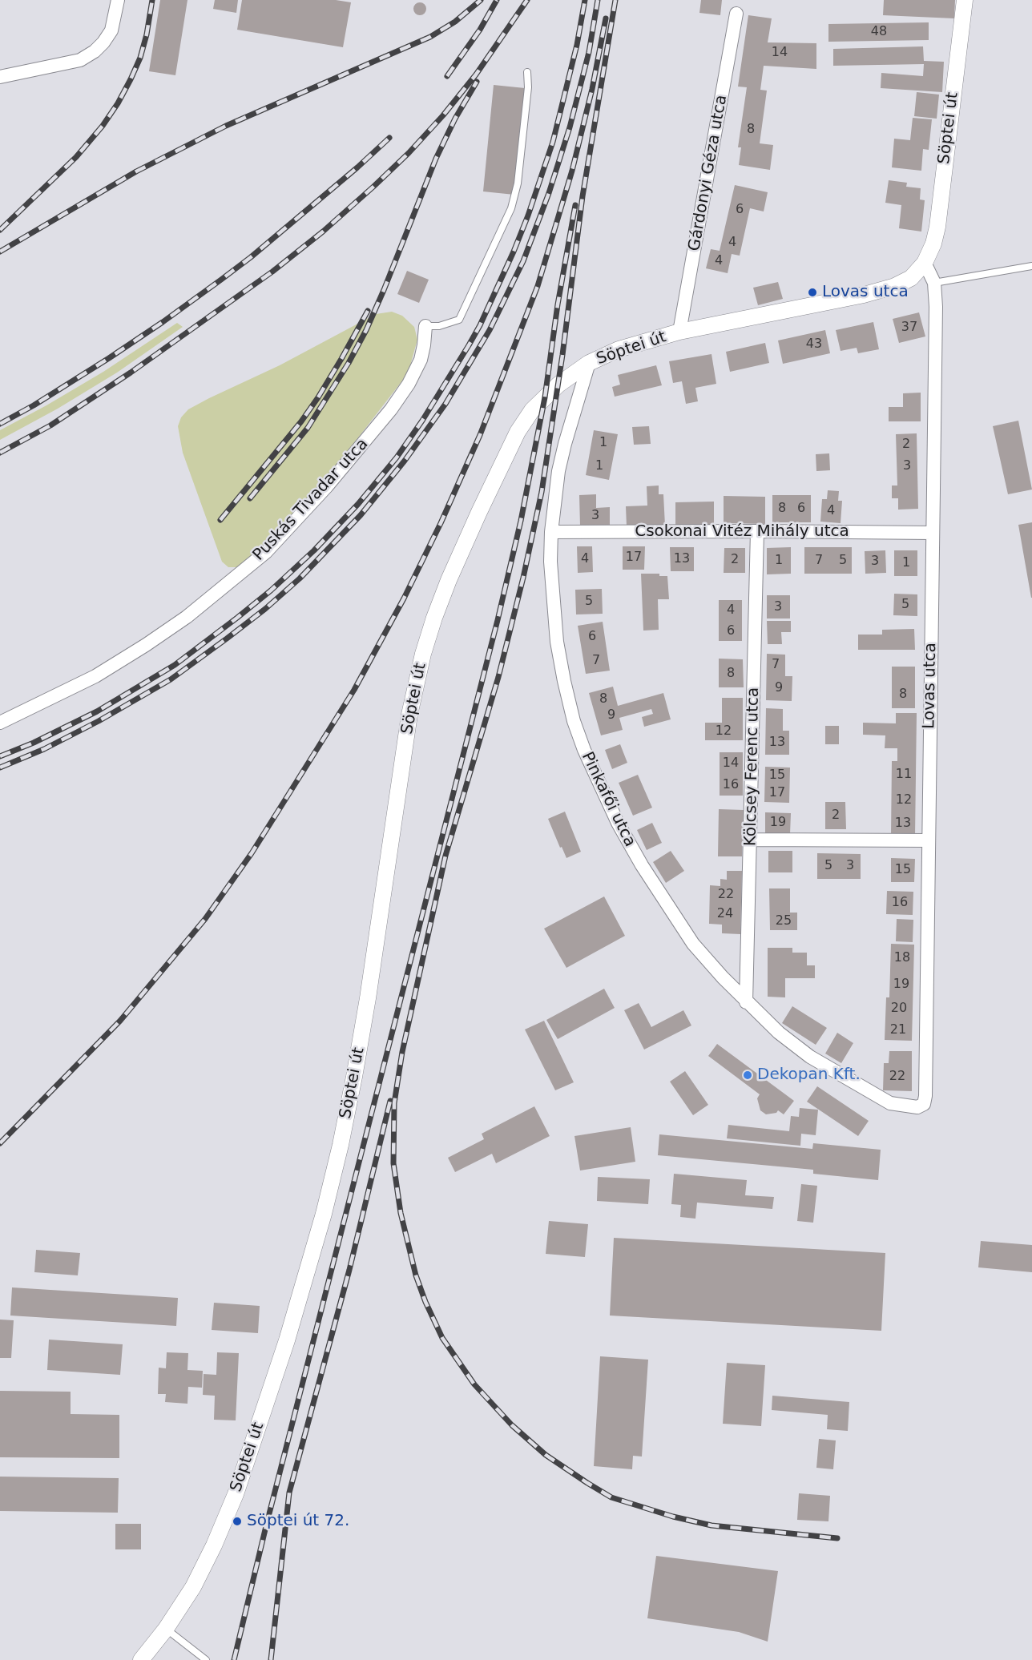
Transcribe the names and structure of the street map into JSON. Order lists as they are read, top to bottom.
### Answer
{
  "streets": {
    "street": [
      "Söptei út",
      "Gárdonyi Géza utca",
      "Puskás Tivadar utca",
      "Csokonai Vitéz Mihály utca",
      "Lovas utca",
      "Kölcsey Ferenc utca",
      "Pinkafői utca"
    ]
  },
  "crossings": [
    ["Söptei út", "Gárdonyi Géza utca"],
    ["Söptei út", "Lovas utca"],
    ["Söptei út", "Pinkafői utca"],
    ["Csokonai Vitéz Mihály utca", "Lovas utca"],
    ["Csokonai Vitéz Mihály utca", "Kölcsey Ferenc utca"],
    ["Csokonai Vitéz Mihály utca", "Pinkafői utca"],
    ["Lovas utca", "Pinkafői utca"],
    ["Kölcsey Ferenc utca", "Pinkafői utca"]
  ],
  "places": ["Lovas utca", "Dekopan Kft.", "Söptei út 72."],
  "house_numbers": [
    "48",
    "14",
    "8",
    "6",
    "4",
    "4",
    "37",
    "43",
    "1",
    "2",
    "1",
    "3",
    "8",
    "6",
    "4",
    "3",
    "17",
    "4",
    "13",
    "2",
    "1",
    "7",
    "5",
    "3",
    "1",
    "5",
    "5",
    "3",
    "4",
    "6",
    "6",
    "7",
    "7",
    "8",
    "9",
    "8",
    "8",
    "9",
    "12",
    "13",
    "14",
    "11",
    "15",
    "16",
    "17",
    "12",
    "2",
    "19",
    "13",
    "5",
    "3",
    "15",
    "22",
    "16",
    "24",
    "25",
    "18",
    "19",
    "20",
    "21",
    "22"
  ]
}
